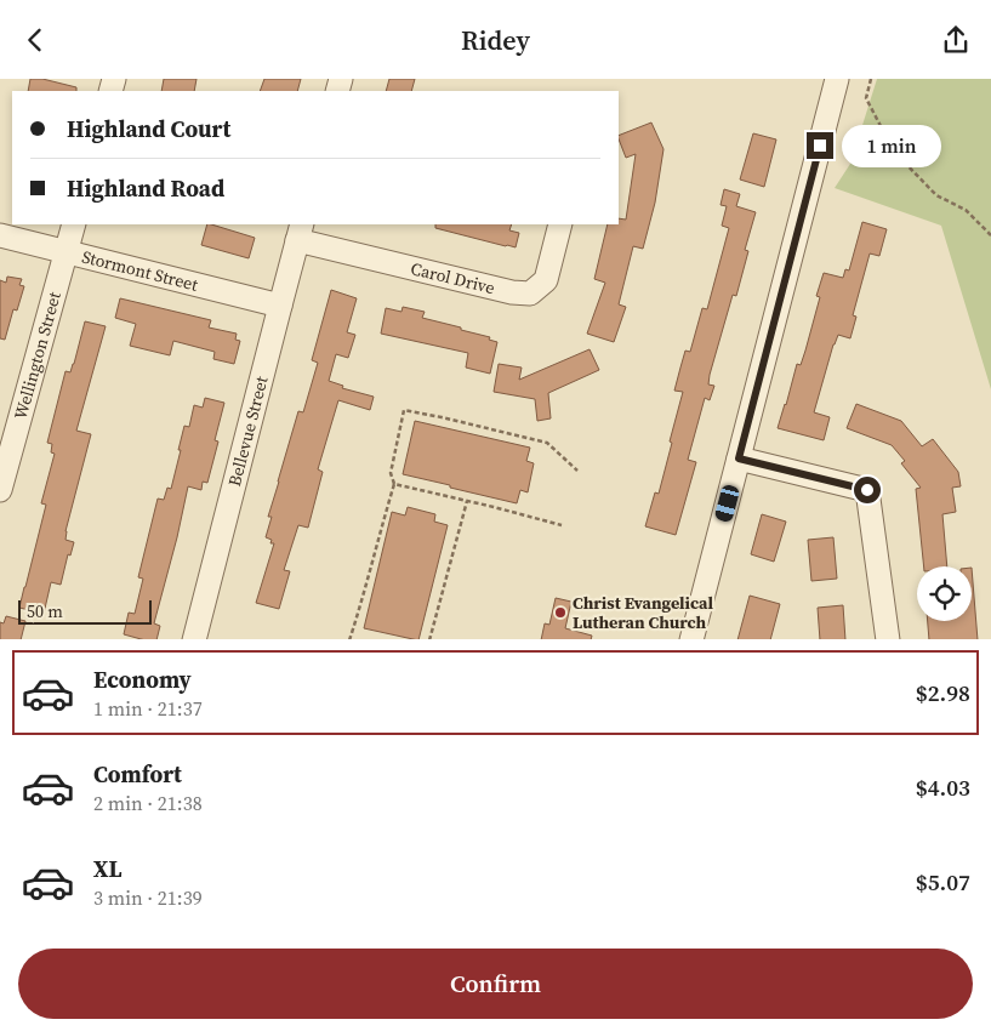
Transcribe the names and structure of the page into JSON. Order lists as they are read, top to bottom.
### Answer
{
  "streets": {
    "street": [
      "Stormont Street",
      "Carol Drive",
      "Wellington Street",
      "Bellevue Street"
    ]
  },
  "crossings": [
    ["Stormont Street", "Wellington Street"],
    ["Stormont Street", "Bellevue Street"],
    ["Carol Drive", "Bellevue Street"]
  ],
  "places": ["Christ Evangelical Lutheran Church"],
  "scale_bar": "50 m",
  "page": {
    "header": "Ridey",
    "banner": ["Highland Court", "Highland Road"],
    "bubble": "1 min",
    "scale": "50 m",
    "list": [
      {
        "name": "Economy",
        "note": "1 min · 21:37",
        "value": "$2.98"
      },
      {
        "name": "Comfort",
        "note": "2 min · 21:38",
        "value": "$4.03"
      },
      {
        "name": "XL",
        "note": "3 min · 21:39",
        "value": "$5.07"
      }
    ],
    "buttons": "Confirm"
  }
}
